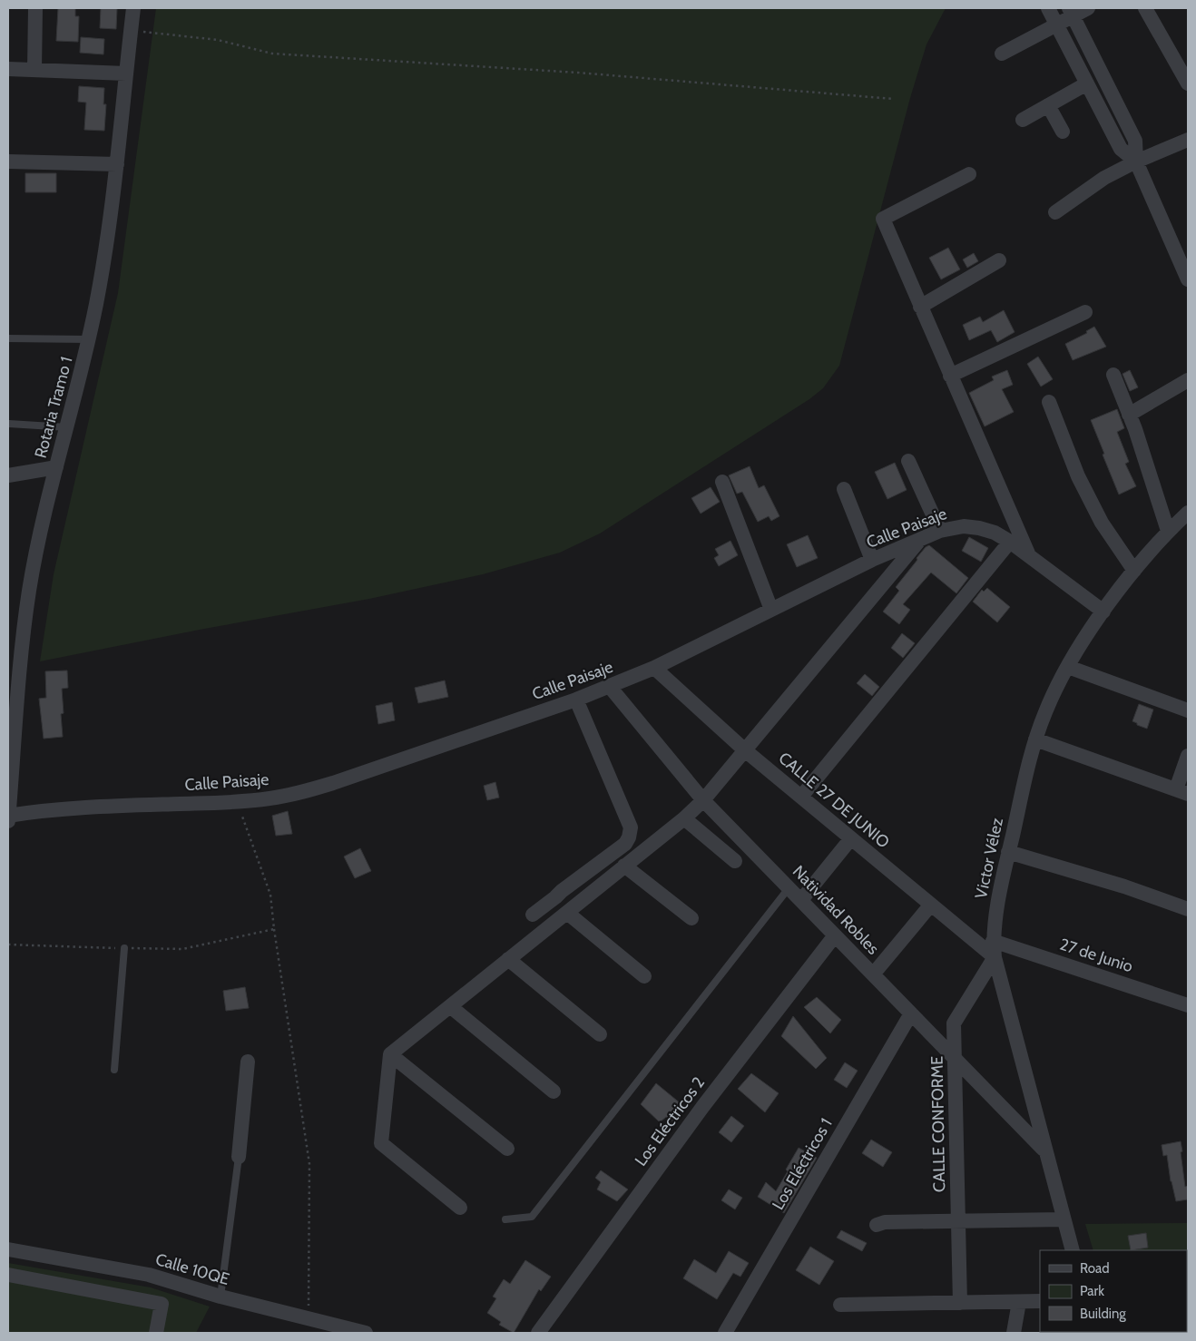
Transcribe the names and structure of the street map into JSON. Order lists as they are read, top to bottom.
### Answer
{
  "streets": {
    "street": [
      "Rotaria Tramo 1",
      "Calle Paisaje",
      "CALLE 27 DE JUNIO",
      "Victor Vélez",
      "Natividad Robles",
      "27 de Junio",
      "Los Eléctricos 2",
      "CALLE CONFORME",
      "Los Eléctricos 1",
      "Calle 10QE"
    ]
  },
  "crossings": [
    ["Rotaria Tramo 1", "Calle Paisaje"],
    ["Calle Paisaje", "CALLE 27 DE JUNIO"],
    ["Calle Paisaje", "Victor Vélez"],
    ["Calle Paisaje", "Natividad Robles"],
    ["CALLE 27 DE JUNIO", "Victor Vélez"],
    ["CALLE 27 DE JUNIO", "CALLE CONFORME"],
    ["Victor Vélez", "Natividad Robles"],
    ["Victor Vélez", "27 de Junio"],
    ["Victor Vélez", "CALLE CONFORME"],
    ["Natividad Robles", "Los Eléctricos 2"],
    ["Natividad Robles", "CALLE CONFORME"],
    ["Natividad Robles", "Los Eléctricos 1"]
  ],
  "legend": ["Road", "Park", "Building"]
}
